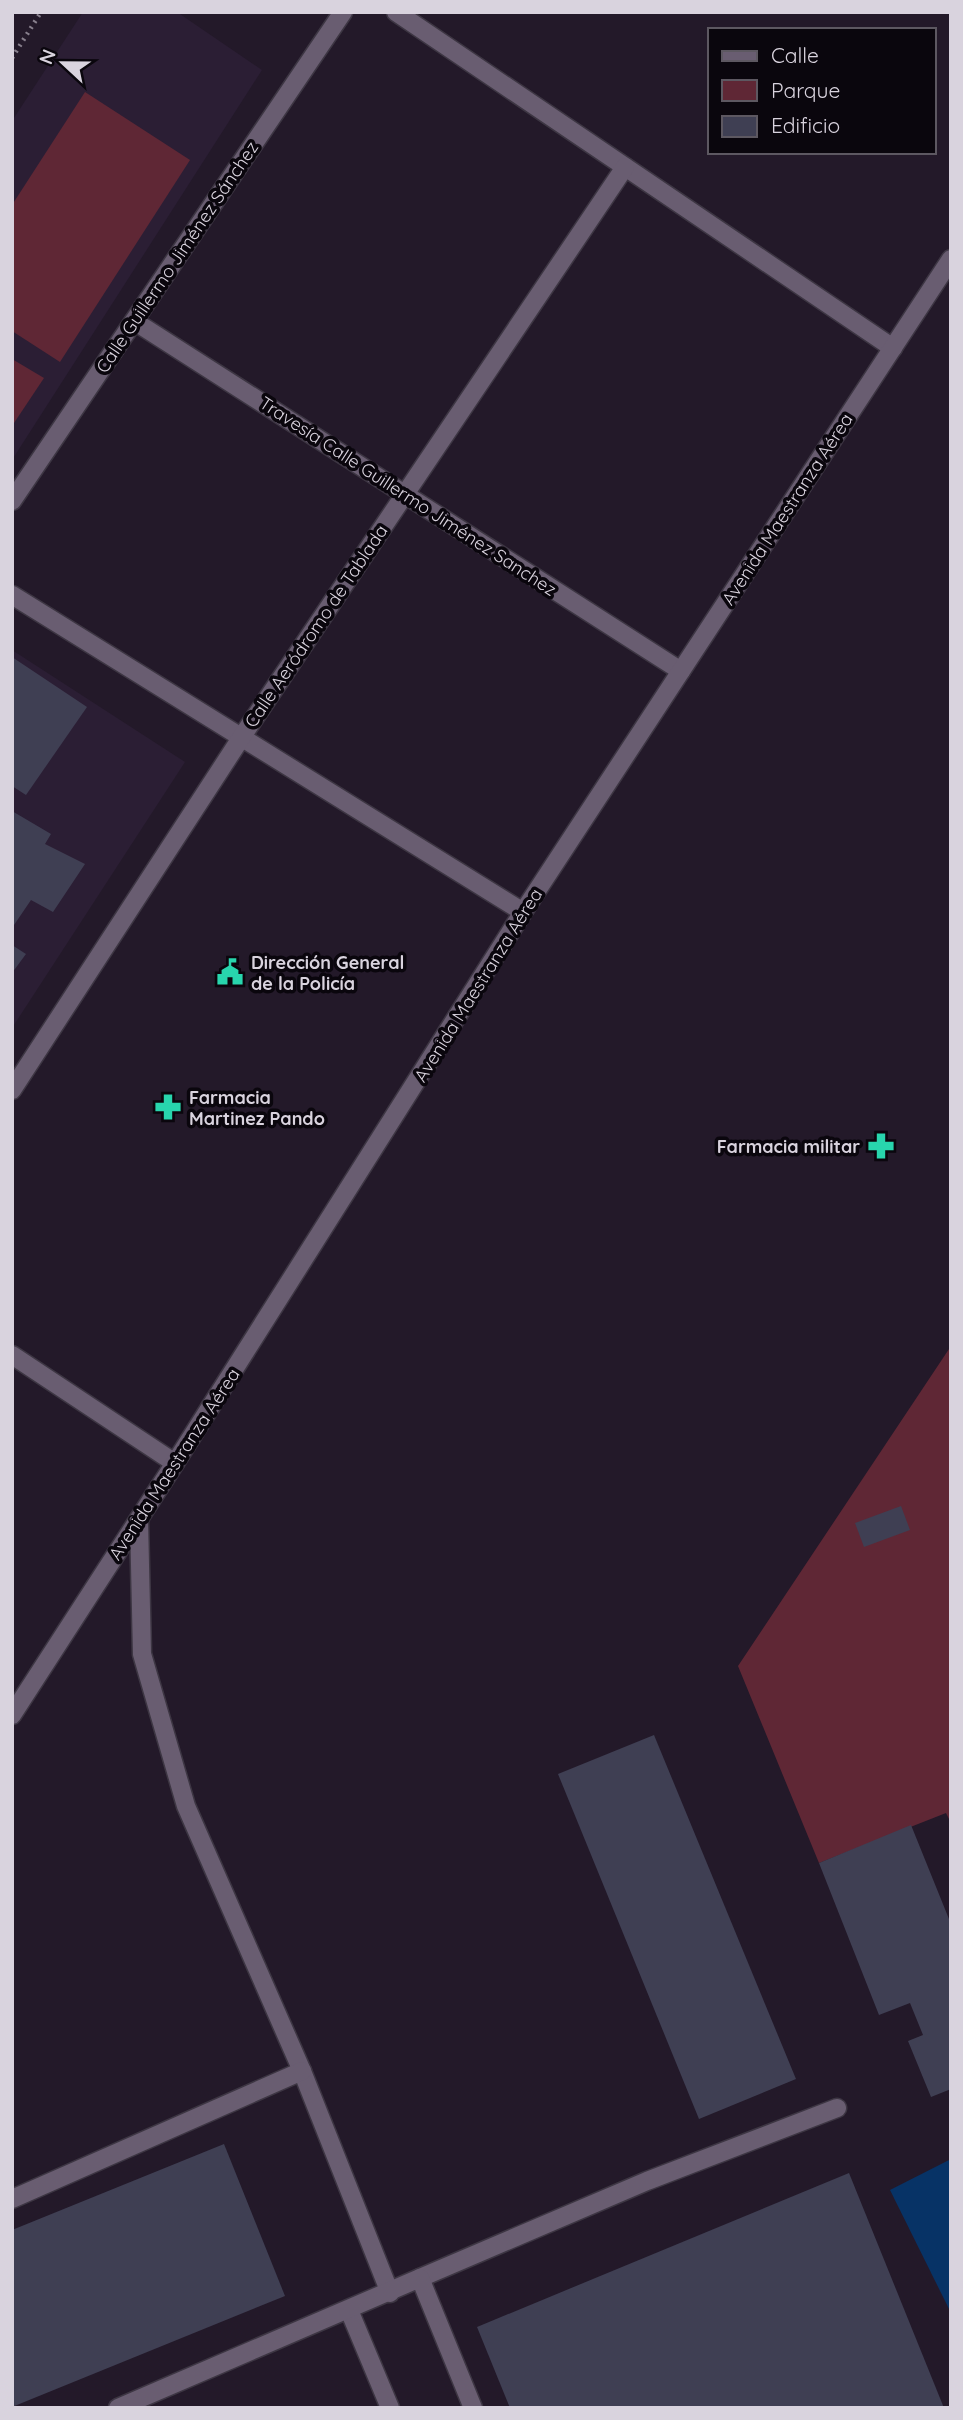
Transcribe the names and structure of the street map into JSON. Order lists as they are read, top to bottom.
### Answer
{
  "streets": {
    "street": [
      "Calle Guillermo Jiménez Sánchez",
      "Travesía Calle Guillermo Jiménez Sanchez",
      "Avenida Maestranza Aérea",
      "Calle Aeródromo de Tablada"
    ]
  },
  "crossings": [
    ["Calle Guillermo Jiménez Sánchez", "Travesía Calle Guillermo Jiménez Sanchez"],
    ["Travesía Calle Guillermo Jiménez Sanchez", "Avenida Maestranza Aérea"],
    ["Travesía Calle Guillermo Jiménez Sanchez", "Calle Aeródromo de Tablada"]
  ],
  "places": {
    "public building": ["Dirección General de la Policía"],
    "pharmacy": ["Farmacia Martinez Pando", "Farmacia militar"]
  },
  "legend": ["Calle", "Parque", "Edificio"],
  "north": "left"
}
